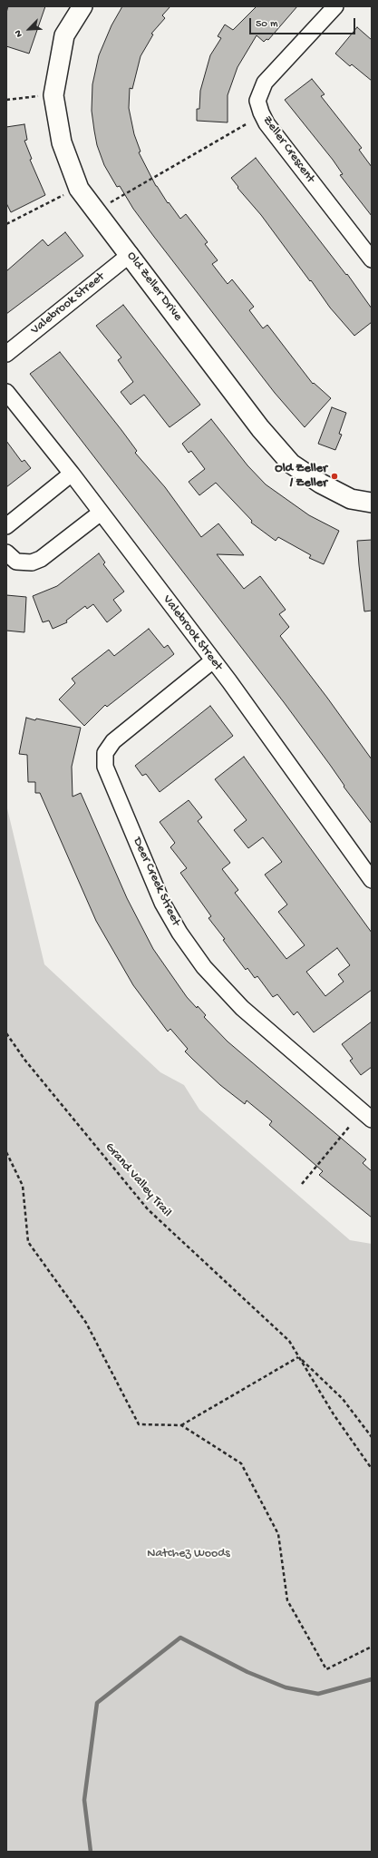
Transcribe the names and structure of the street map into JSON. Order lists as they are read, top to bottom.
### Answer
{
  "streets": {
    "street": [
      "Zeller Crescent",
      "Old Zeller Drive",
      "Valebrook Street",
      "Deer Creek Street"
    ],
    "path": ["Grand Valley Trail"]
  },
  "crossings": [
    ["Old Zeller Drive", "Valebrook Street"],
    ["Valebrook Street", "Deer Creek Street"]
  ],
  "parks": ["Natchez Woods"],
  "places": ["Old Zeller / Zeller"],
  "scale_bar": "50 m",
  "north": "bottom left"
}
